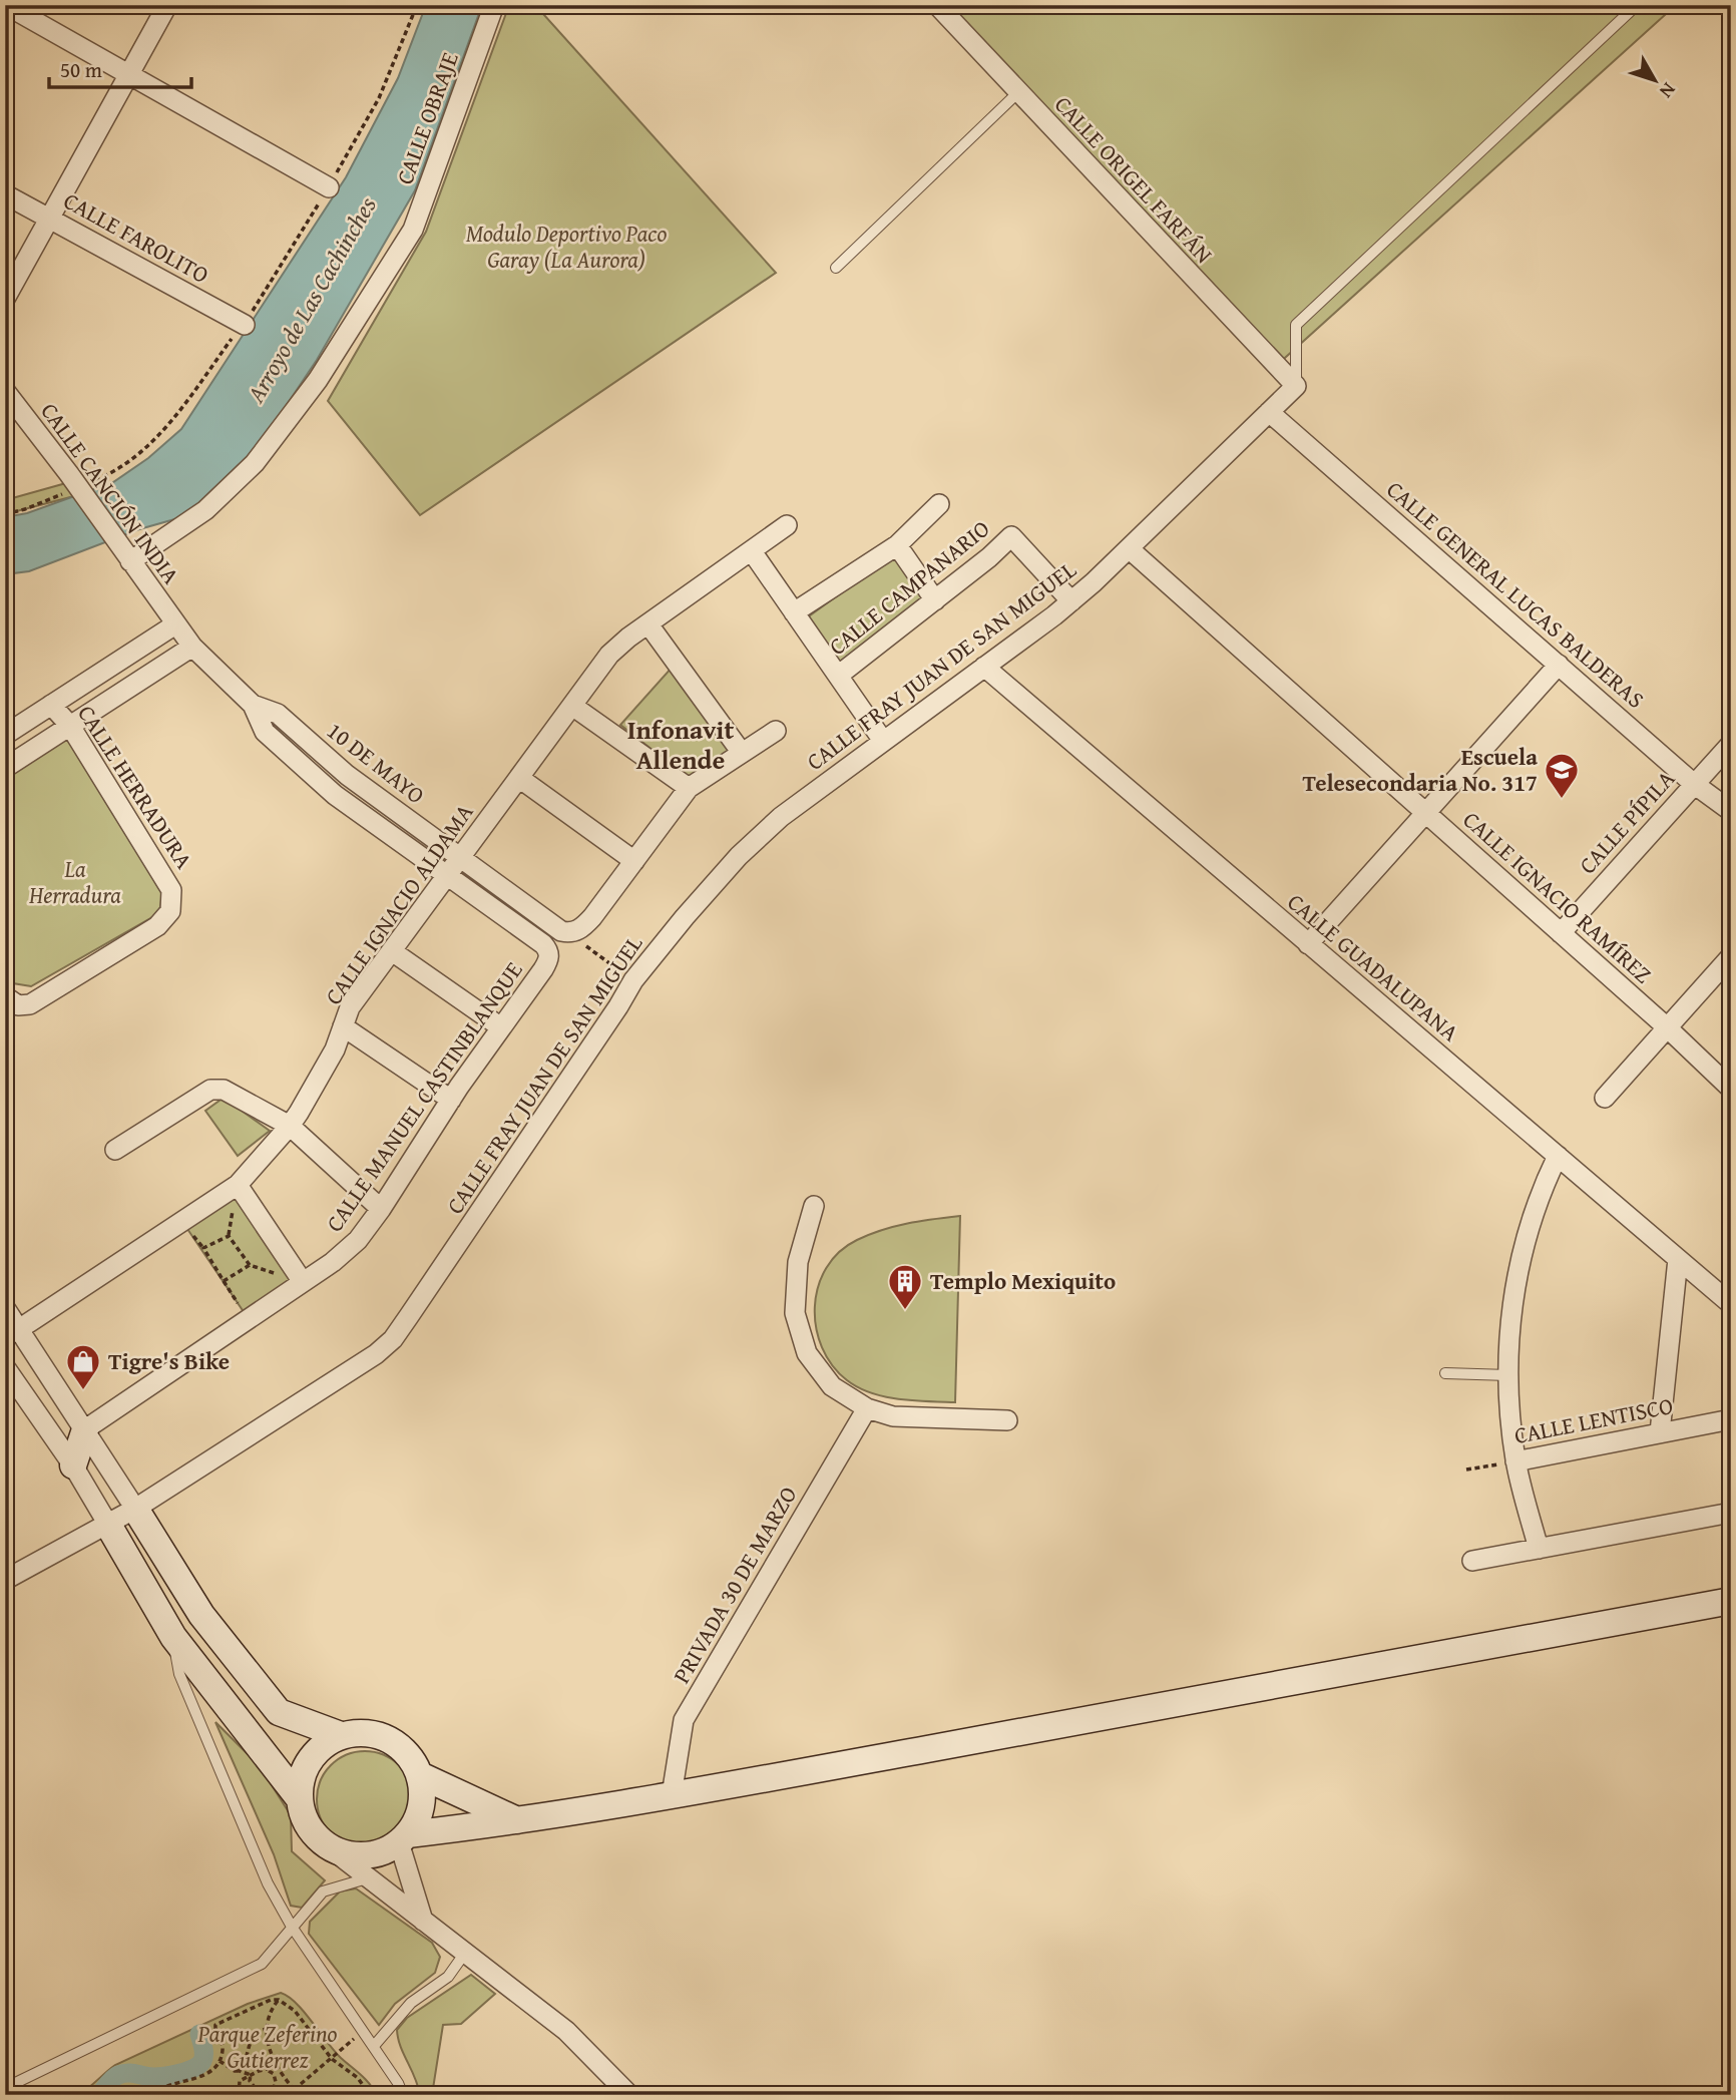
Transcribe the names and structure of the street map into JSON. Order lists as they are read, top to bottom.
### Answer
{
  "streets": {
    "street": [
      "CALLE OBRAJE",
      "CALLE ORIGEL FARFÁN",
      "CALLE FAROLITO",
      "CALLE CANCIÓN INDIA",
      "CALLE CAMPANARIO",
      "CALLE GENERAL LUCAS BALDERAS",
      "CALLE FRAY JUAN DE SAN MIGUEL",
      "10 DE MAYO",
      "CALLE HERRADURA",
      "CALLE PÍPILA",
      "CALLE IGNACIO RAMÍREZ",
      "CALLE IGNACIO ALDAMA",
      "CALLE GUADALUPANA",
      "CALLE MANUEL CASTINBLANQUE",
      "CALLE LENTISCO",
      "PRIVADA 30 DE MARZO"
    ]
  },
  "crossings": [
    ["CALLE OBRAJE", "CALLE CANCIÓN INDIA"],
    ["CALLE ORIGEL FARFÁN", "CALLE FRAY JUAN DE SAN MIGUEL"],
    ["CALLE CANCIÓN INDIA", "10 DE MAYO"],
    ["CALLE CAMPANARIO", "CALLE FRAY JUAN DE SAN MIGUEL"],
    ["CALLE GENERAL LUCAS BALDERAS", "CALLE FRAY JUAN DE SAN MIGUEL"],
    ["CALLE GENERAL LUCAS BALDERAS", "CALLE PÍPILA"],
    ["CALLE FRAY JUAN DE SAN MIGUEL", "CALLE IGNACIO RAMÍREZ"],
    ["CALLE FRAY JUAN DE SAN MIGUEL", "CALLE GUADALUPANA"],
    ["10 DE MAYO", "CALLE IGNACIO ALDAMA"],
    ["10 DE MAYO", "CALLE MANUEL CASTINBLANQUE"],
    ["CALLE PÍPILA", "CALLE IGNACIO RAMÍREZ"]
  ],
  "districts": ["Infonavit Allende"],
  "water": ["Arroyo de Las Cachinches"],
  "parks": ["Modulo Deportivo Paco Garay (La Aurora)", "La Herradura", "Parque Zeferino Gutierrez"],
  "places": {
    "school or university": ["Escuela Telesecondaria No. 317"],
    "building": ["Templo Mexiquito"],
    "shop": ["Tigre's Bike"]
  },
  "scale_bar": "50 m",
  "north": "bottom right"
}
